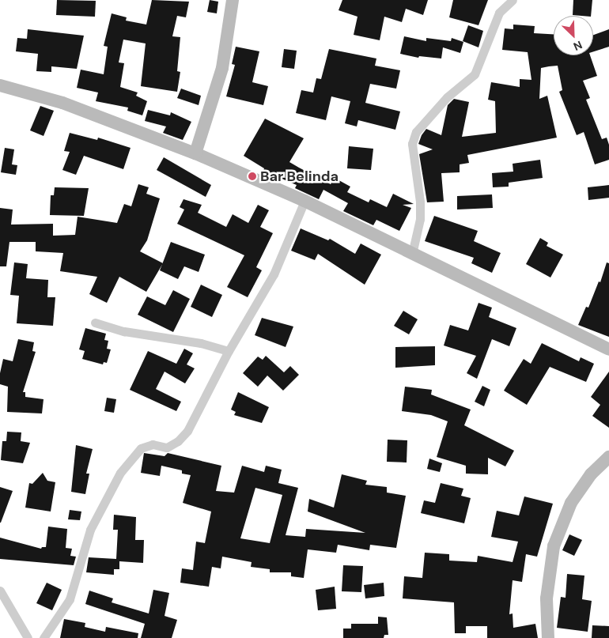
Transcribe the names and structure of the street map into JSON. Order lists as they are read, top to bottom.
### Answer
{
  "places": ["Bar Belinda"],
  "north": "bottom right"
}
